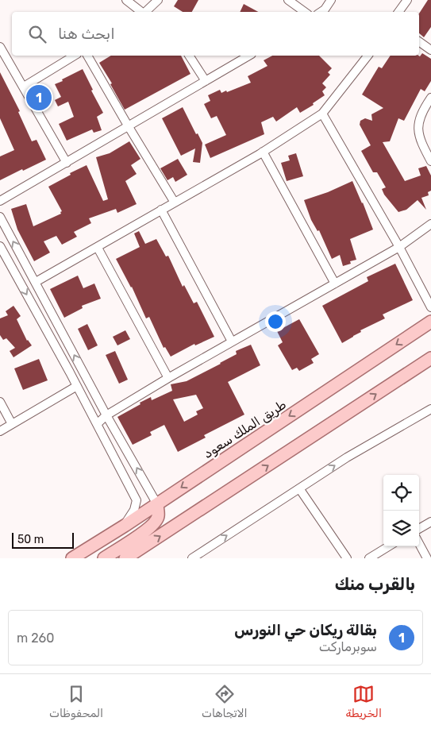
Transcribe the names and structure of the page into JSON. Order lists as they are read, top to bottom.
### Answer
{
  "streets": {
    "main road": ["طريق الملك سعود"]
  },
  "scale_bar": "50 m",
  "page": {
    "search": "ابحث هنا",
    "pins": "1",
    "scale": "50 m",
    "heading": "بالقرب منك",
    "list": [
      {
        "mark": "1",
        "name": "بقالة ريكان حي النورس",
        "note": "سوبرماركت",
        "value": "260 m"
      }
    ],
    "nav": ["الخريطة", "الاتجاهات", "المحفوظات"]
  }
}
